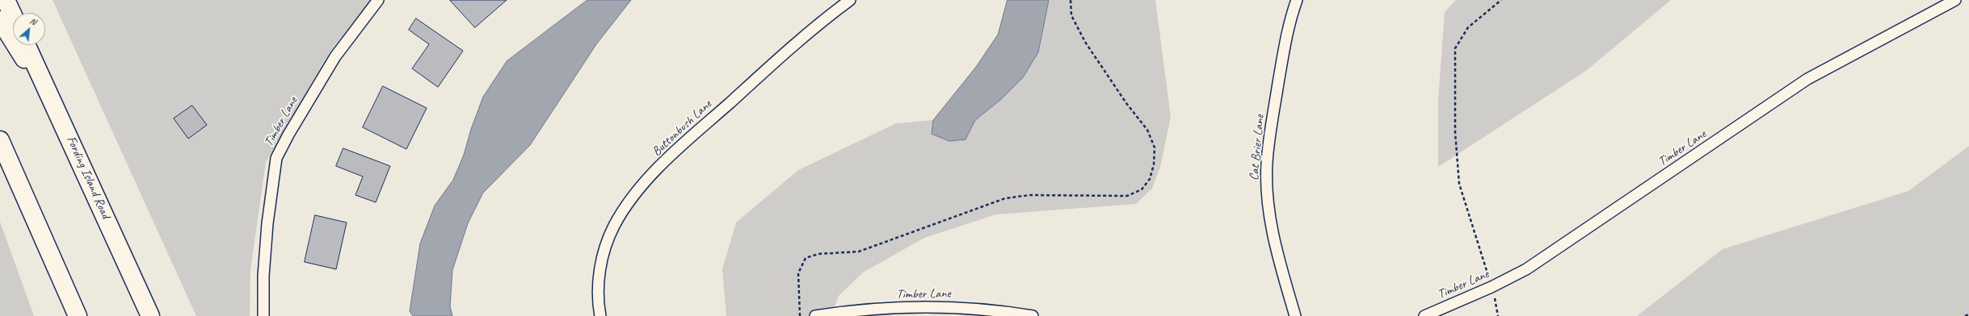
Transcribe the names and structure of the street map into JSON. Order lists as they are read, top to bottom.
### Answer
{
  "streets": {
    "highway": ["Fording Island Road"],
    "street": ["Timber Lane", "Buttonbush Lane", "Cat Brier Lane"]
  },
  "north": "top right"
}
